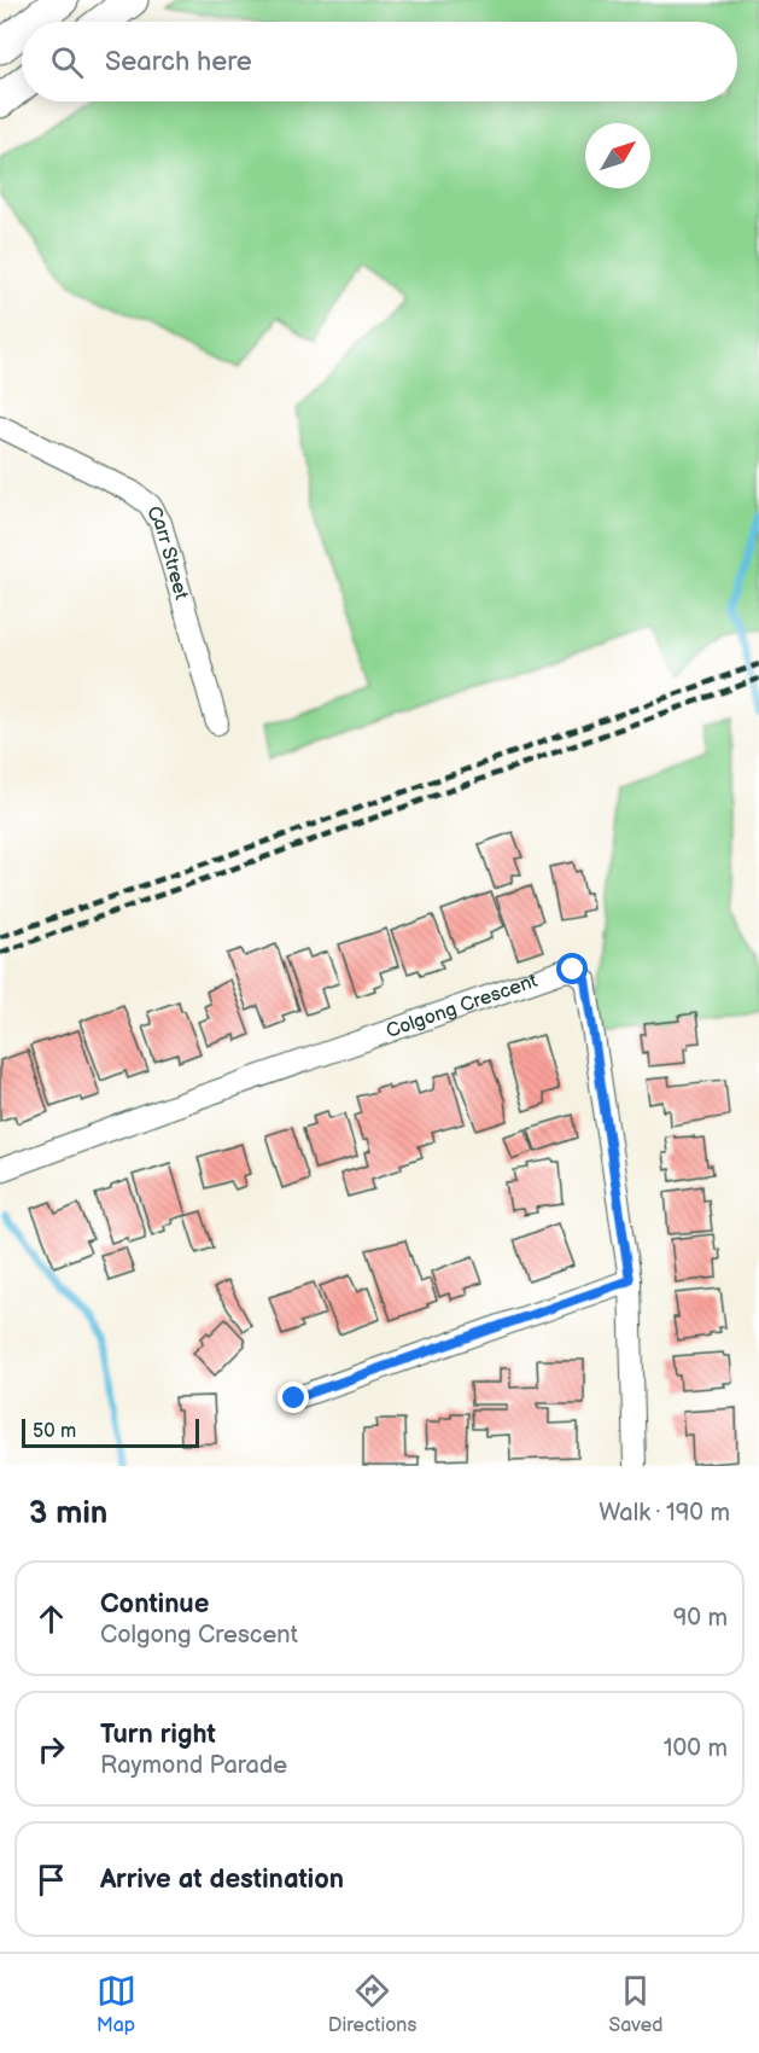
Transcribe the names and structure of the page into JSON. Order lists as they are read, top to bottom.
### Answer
{
  "streets": {
    "street": ["Carr Street", "Colgong Crescent"]
  },
  "scale_bar": "50 m",
  "north": "top right",
  "page": {
    "search": "Search here",
    "scale": "50 m",
    "heading": ["3 min", "Walk · 190 m"],
    "list": [
      ["Continue", "Colgong Crescent", "90 m"],
      ["Turn right", "Raymond Parade", "100 m"],
      "Arrive at destination"
    ],
    "nav": ["Map", "Directions", "Saved"]
  }
}
